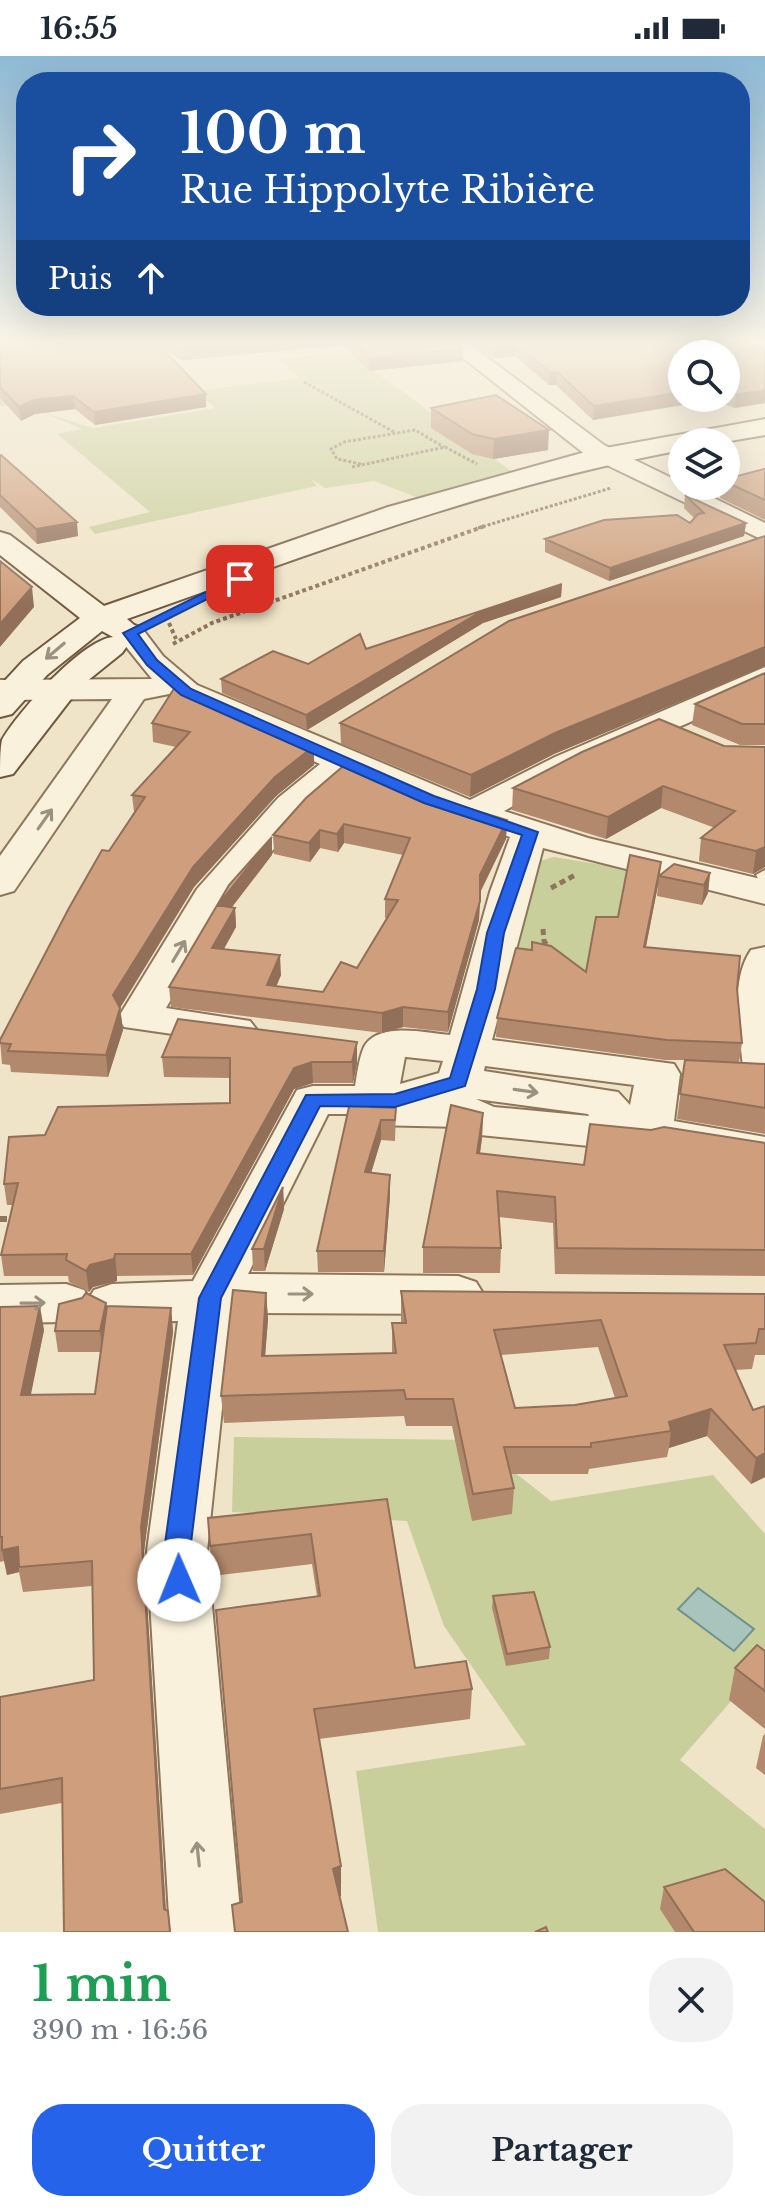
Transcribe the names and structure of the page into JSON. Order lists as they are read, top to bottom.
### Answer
{
  "page": {
    "status": "16:55",
    "turn": ["100 m", "Rue Hippolyte Ribière"],
    "then": "Puis",
    "heading": ["1 min", "390 m · 16:56"],
    "buttons": ["Quitter", "Partager"]
  }
}
